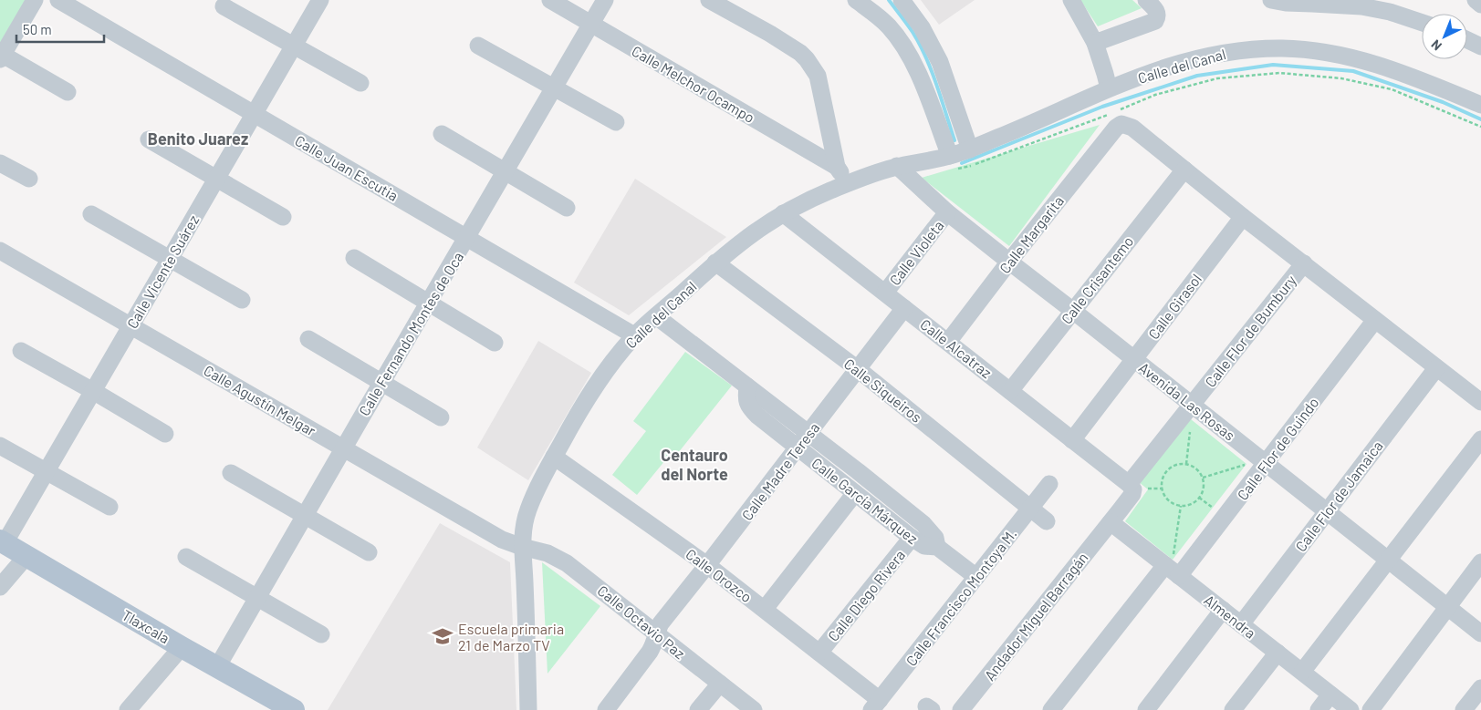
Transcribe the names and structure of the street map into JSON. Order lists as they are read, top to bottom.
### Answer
{
  "streets": {
    "main road": ["Tlaxcala"],
    "street": [
      "Calle del Canal",
      "Calle Melchor Ocampo",
      "Calle Juan Escutia",
      "Calle Margarita",
      "Calle Violeta",
      "Calle Vicente Suárez",
      "Calle Crisantemo",
      "Calle Girasol",
      "Calle Flor de Bumbury",
      "Calle Fernando Montes de Oca",
      "Calle Alcatraz",
      "Calle Siqueiros",
      "Calle Agustín Melgar",
      "Avenida Las Rosas",
      "Calle Flor de Guindo",
      "Calle Madre Teresa",
      "Calle Flor de Jamaica",
      "Calle García Márquez",
      "Calle Orozco",
      "Calle Diego Rivera",
      "Calle Francisco Montoya M.",
      "Andador Miguel Barragán",
      "Almendra",
      "Calle Octavio Paz"
    ]
  },
  "crossings": [
    ["Calle del Canal", "Calle Juan Escutia"],
    ["Calle del Canal", "Calle Alcatraz"],
    ["Calle del Canal", "Calle Siqueiros"],
    ["Calle del Canal", "Calle Agustín Melgar"],
    ["Calle del Canal", "Avenida Las Rosas"],
    ["Calle del Canal", "Calle García Márquez"],
    ["Calle del Canal", "Calle Orozco"],
    ["Calle del Canal", "Calle Octavio Paz"],
    ["Calle Melchor Ocampo", "Calle Fernando Montes de Oca"],
    ["Calle Juan Escutia", "Calle Vicente Suárez"],
    ["Calle Juan Escutia", "Calle Fernando Montes de Oca"],
    ["Calle Margarita", "Calle Crisantemo"],
    ["Calle Margarita", "Calle Alcatraz"],
    ["Calle Margarita", "Avenida Las Rosas"],
    ["Calle Violeta", "Calle Alcatraz"],
    ["Calle Violeta", "Avenida Las Rosas"],
    ["Calle Vicente Suárez", "Calle Agustín Melgar"],
    ["Calle Vicente Suárez", "Tlaxcala"],
    ["Calle Crisantemo", "Calle Alcatraz"],
    ["Calle Crisantemo", "Avenida Las Rosas"],
    ["Calle Girasol", "Calle Alcatraz"],
    ["Calle Girasol", "Avenida Las Rosas"],
    ["Calle Flor de Bumbury", "Calle Alcatraz"],
    ["Calle Flor de Bumbury", "Avenida Las Rosas"],
    ["Calle Flor de Bumbury", "Andador Miguel Barragán"],
    ["Calle Fernando Montes de Oca", "Calle Agustín Melgar"],
    ["Calle Fernando Montes de Oca", "Tlaxcala"],
    ["Calle Alcatraz", "Calle Madre Teresa"],
    ["Calle Alcatraz", "Andador Miguel Barragán"],
    ["Calle Siqueiros", "Calle Madre Teresa"],
    ["Calle Siqueiros", "Calle Francisco Montoya M."],
    ["Calle Agustín Melgar", "Calle Octavio Paz"],
    ["Avenida Las Rosas", "Calle Flor de Guindo"],
    ["Avenida Las Rosas", "Calle Flor de Jamaica"],
    ["Calle Flor de Guindo", "Almendra"],
    ["Calle Madre Teresa", "Calle García Márquez"],
    ["Calle Madre Teresa", "Calle Orozco"],
    ["Calle Madre Teresa", "Calle Octavio Paz"],
    ["Calle Flor de Jamaica", "Almendra"],
    ["Calle García Márquez", "Calle Diego Rivera"],
    ["Calle García Márquez", "Calle Francisco Montoya M."],
    ["Calle Orozco", "Calle Diego Rivera"],
    ["Calle Orozco", "Calle Francisco Montoya M."],
    ["Andador Miguel Barragán", "Almendra"]
  ],
  "districts": ["Benito Juarez", "Centauro del Norte"],
  "places": {
    "school or university": ["Escuela primaria 21 de Marzo TV"]
  },
  "scale_bar": "50 m",
  "north": "bottom left"
}
